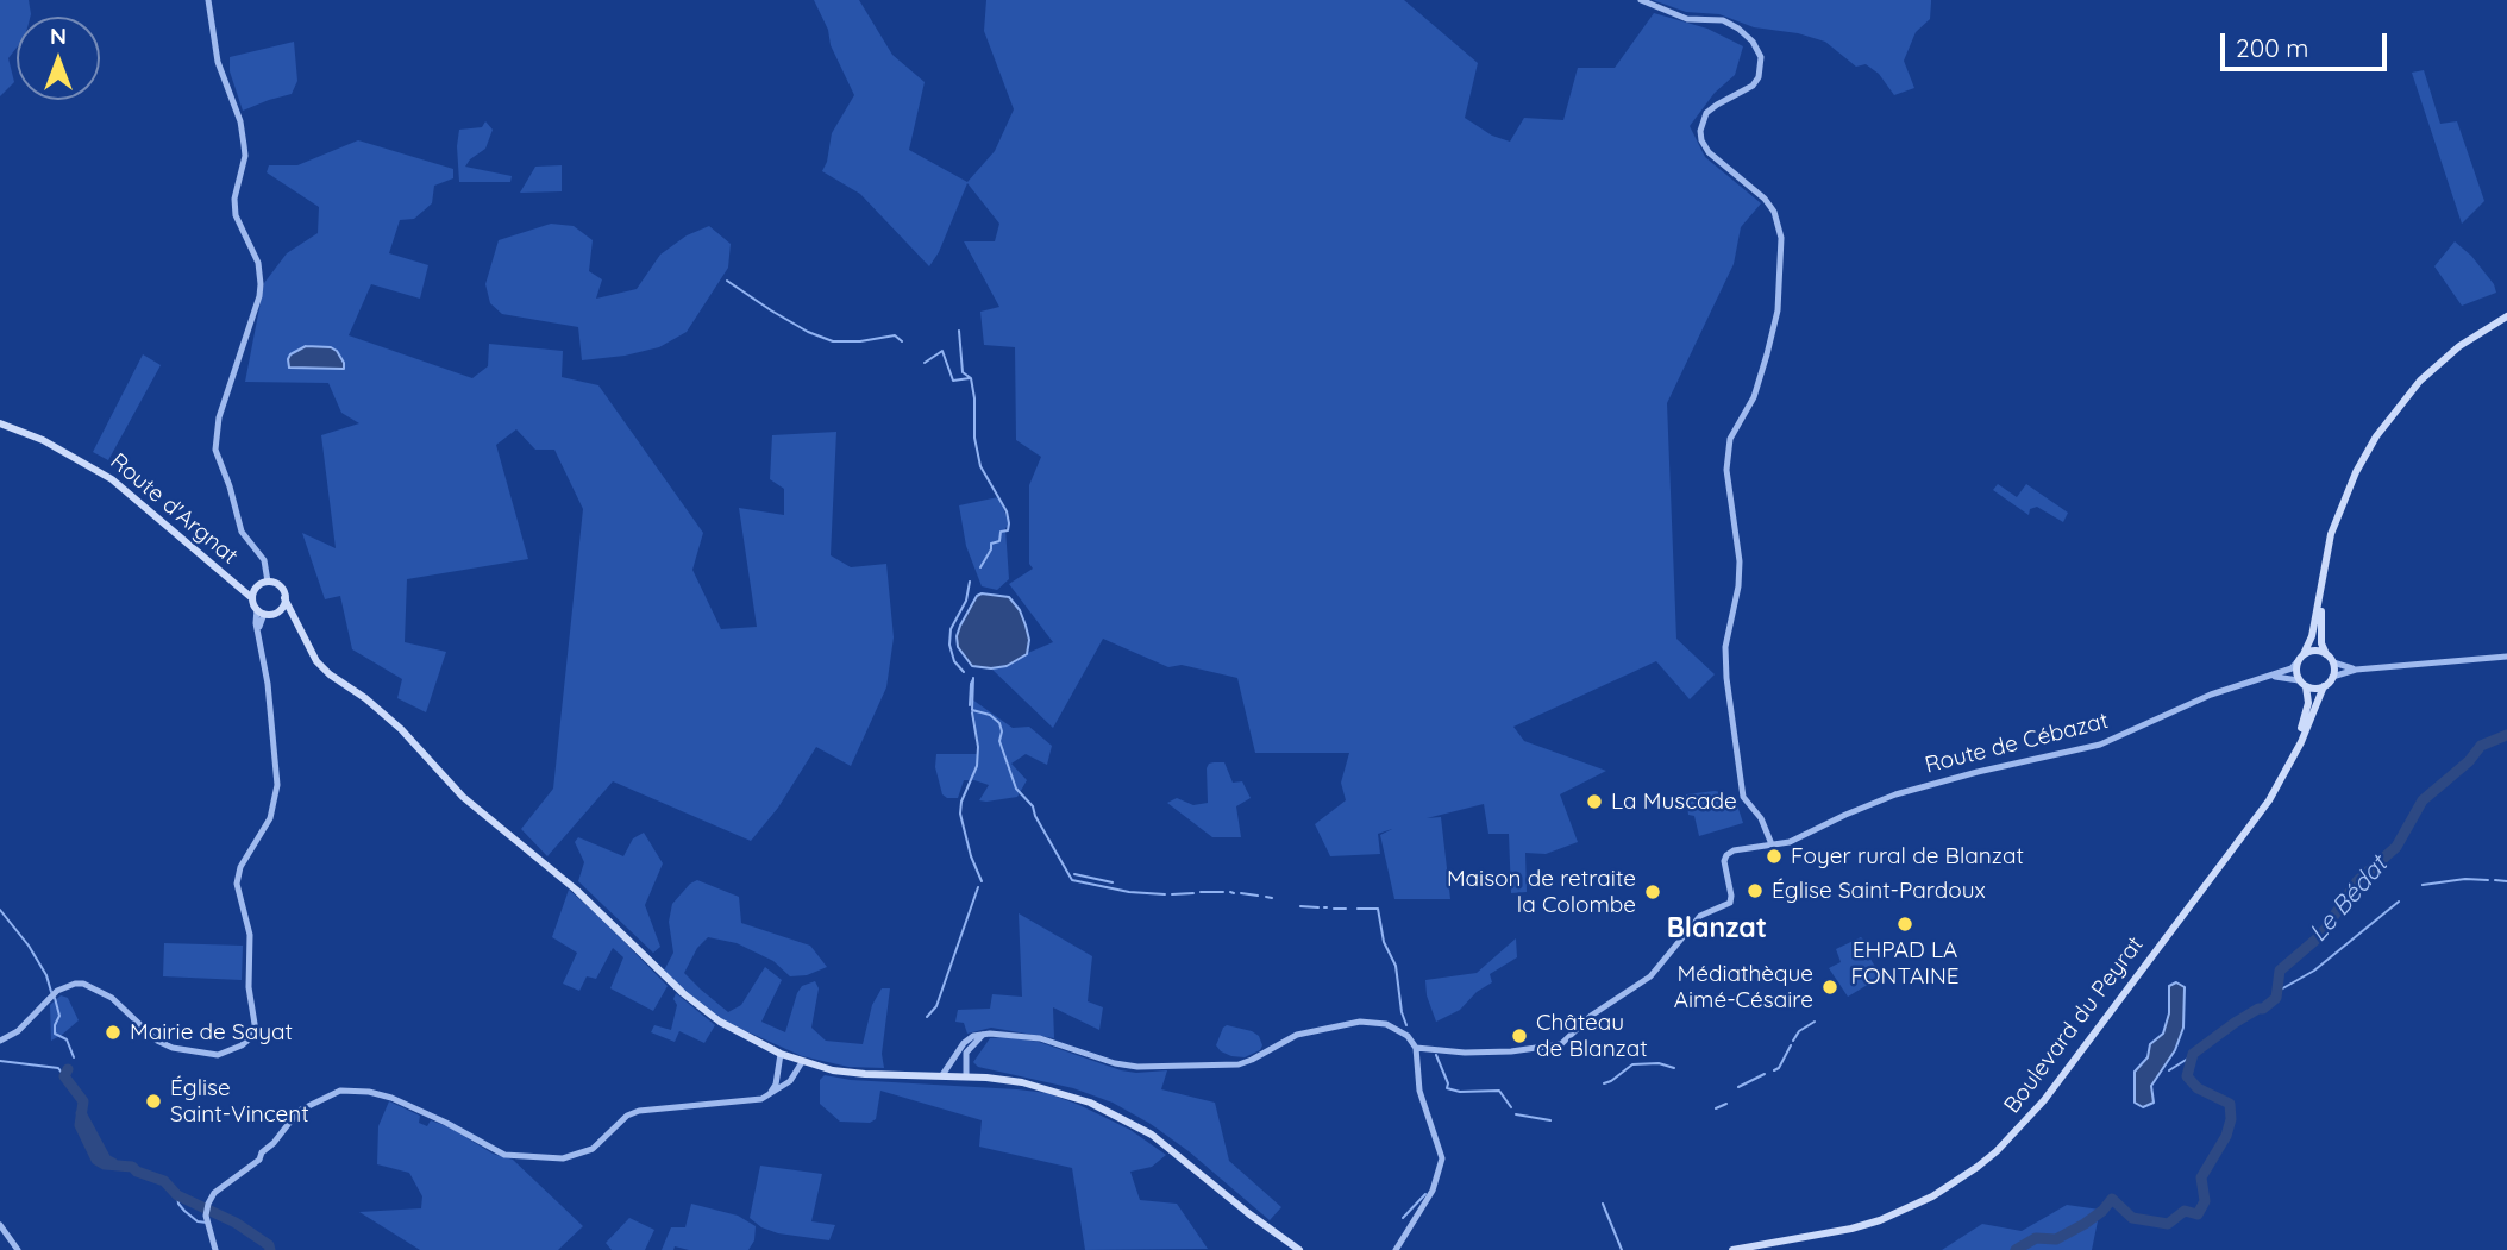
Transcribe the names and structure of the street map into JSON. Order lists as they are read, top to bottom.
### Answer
{
  "streets": {
    "main road": ["Route d'Argnat", "Boulevard du Peyrat"],
    "street": ["Route de Cébazat"]
  },
  "districts": ["Blanzat"],
  "water": ["Le Bédat"],
  "places": [
    "La Muscade",
    "Foyer rural de Blanzat",
    "Église Saint-Pardoux",
    "Maison de retraite la Colombe",
    "EHPAD LA FONTAINE",
    "Médiathèque Aimé-Césaire",
    "Mairie de Sayat",
    "Château de Blanzat",
    "Église Saint-Vincent"
  ],
  "scale_bar": "200 m",
  "north": "top"
}
